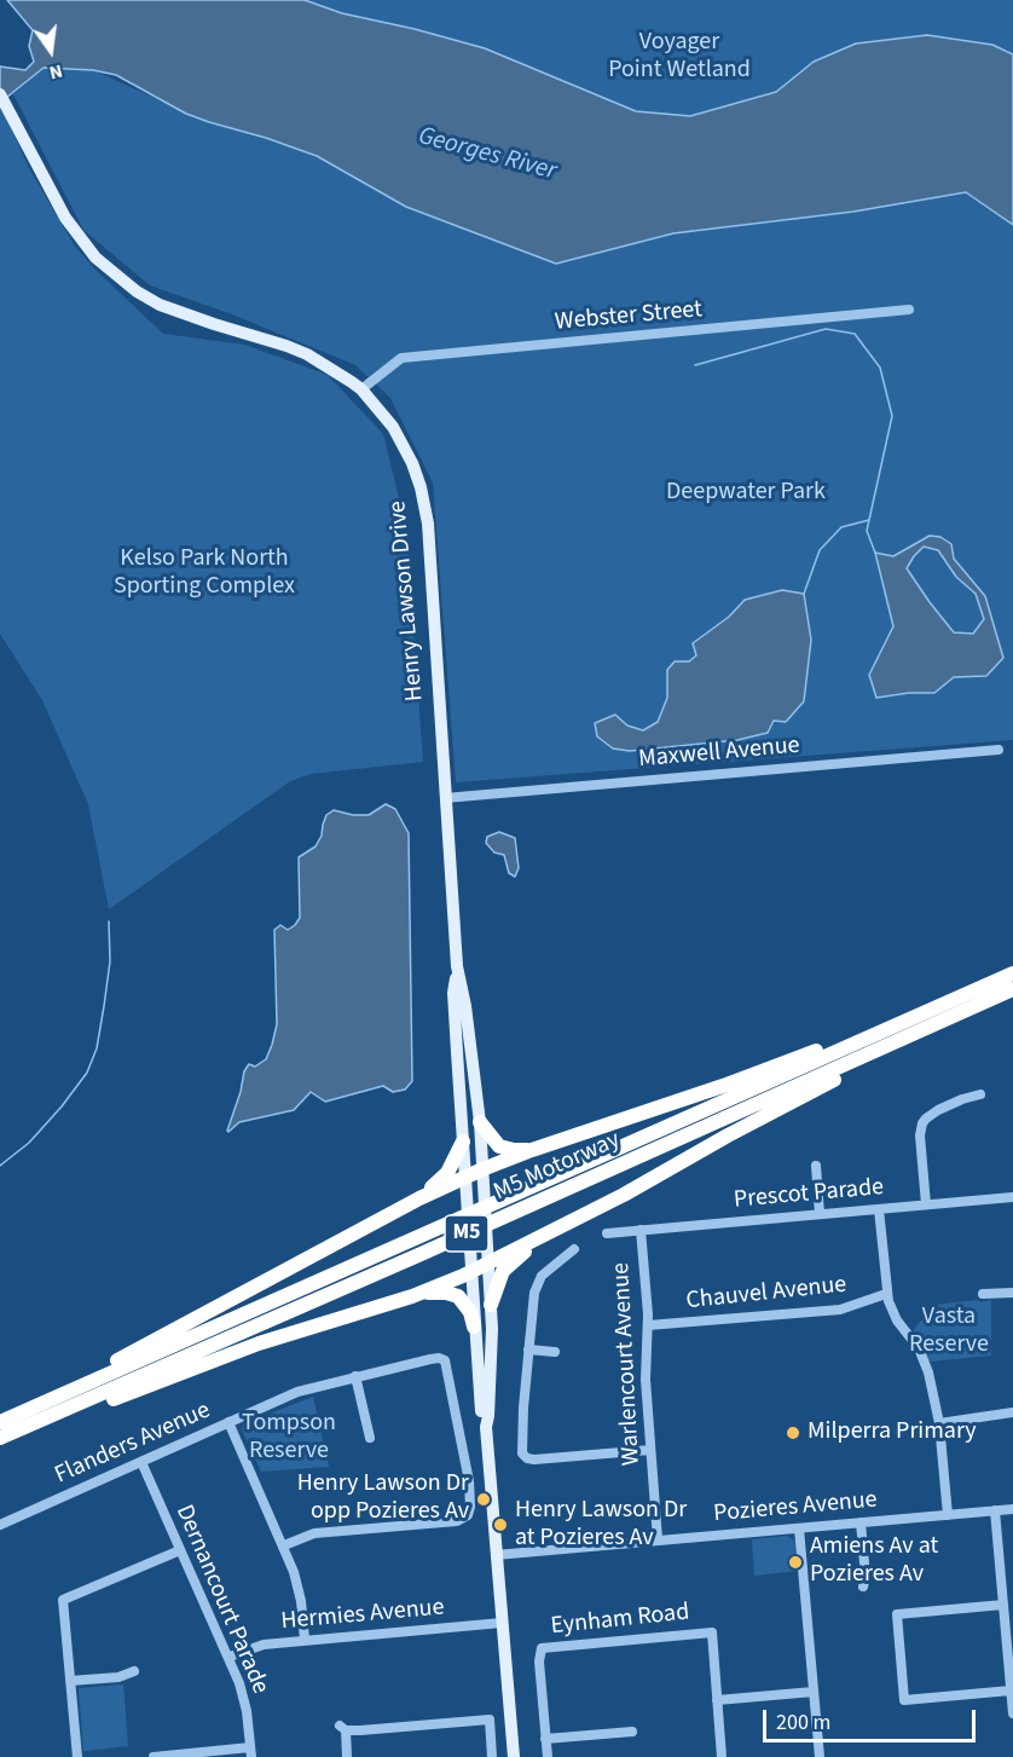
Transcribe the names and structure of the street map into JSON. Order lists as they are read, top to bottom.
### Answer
{
  "streets": {
    "highway": ["M5 Motorway", "M5"],
    "main road": ["Henry Lawson Drive"],
    "street": [
      "Webster Street",
      "Maxwell Avenue",
      "Prescot Parade",
      "Chauvel Avenue",
      "Warlencourt Avenue",
      "Flanders Avenue",
      "Pozieres Avenue",
      "Dernancourt Parade",
      "Hermies Avenue",
      "Eynham Road"
    ]
  },
  "crossings": [
    ["Webster Street", "Henry Lawson Drive"],
    ["Henry Lawson Drive", "Maxwell Avenue"],
    ["Henry Lawson Drive", "Pozieres Avenue"],
    ["Henry Lawson Drive", "Hermies Avenue"],
    ["Prescot Parade", "Warlencourt Avenue"],
    ["Chauvel Avenue", "Warlencourt Avenue"],
    ["Warlencourt Avenue", "Pozieres Avenue"],
    ["Flanders Avenue", "Dernancourt Parade"],
    ["Dernancourt Parade", "Hermies Avenue"]
  ],
  "water": ["Georges River"],
  "parks": [
    "Voyager Point Wetland",
    "Deepwater Park",
    "Kelso Park North Sporting Complex",
    "Vasta Reserve",
    "Tompson Reserve"
  ],
  "places": [
    "Milperra Primary",
    "Henry Lawson Dr opp Pozieres Av",
    "Henry Lawson Dr at Pozieres Av",
    "Amiens Av at Pozieres Av"
  ],
  "scale_bar": "200 m",
  "north": "bottom"
}
